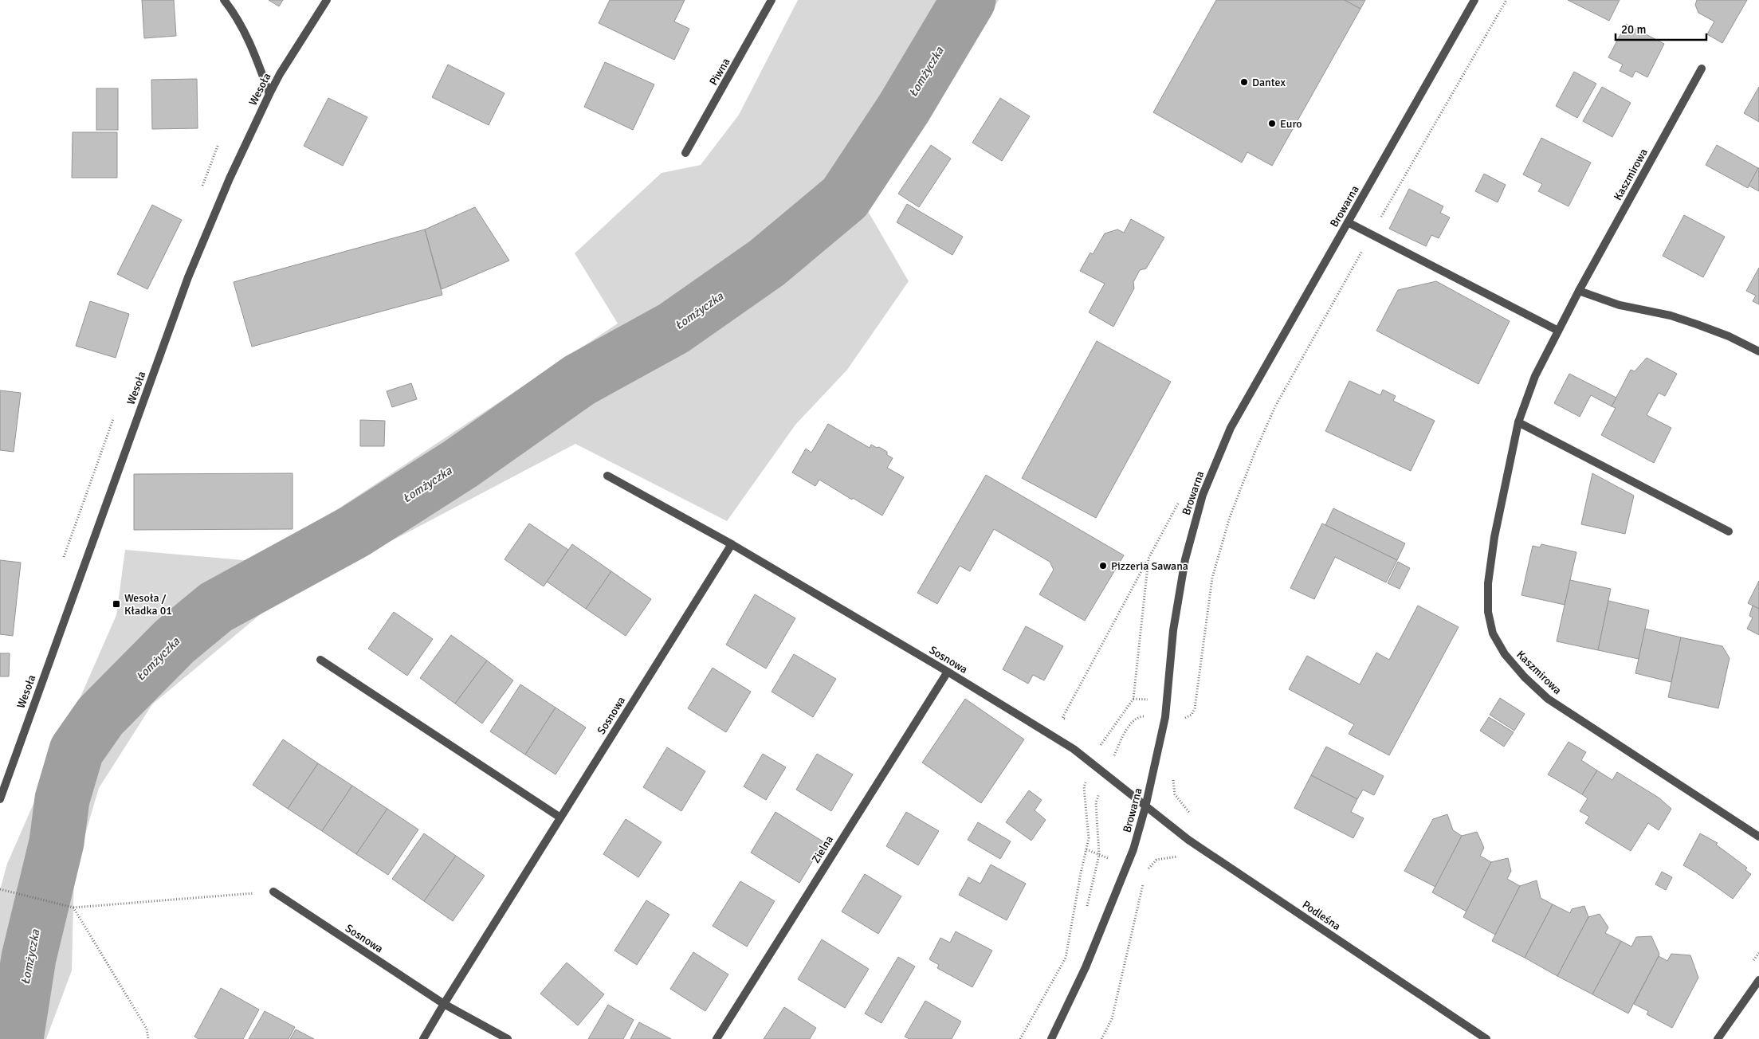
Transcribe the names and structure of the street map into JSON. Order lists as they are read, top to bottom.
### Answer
{
  "streets": {
    "street": [
      "Piwna",
      "Wesoła",
      "Kaszmirowa",
      "Browarna",
      "Sosnowa",
      "Zielna",
      "Podleśna"
    ]
  },
  "crossings": [
    ["Browarna", "Sosnowa"],
    ["Browarna", "Podleśna"],
    ["Sosnowa", "Zielna"],
    ["Sosnowa", "Podleśna"]
  ],
  "water": ["Łomżyczka"],
  "places": {
    "other": ["Dantex", "Euro", "Pizzeria Sawana"],
    "transit": ["Wesoła / Kładka 01"]
  },
  "scale_bar": "20 m"
}
